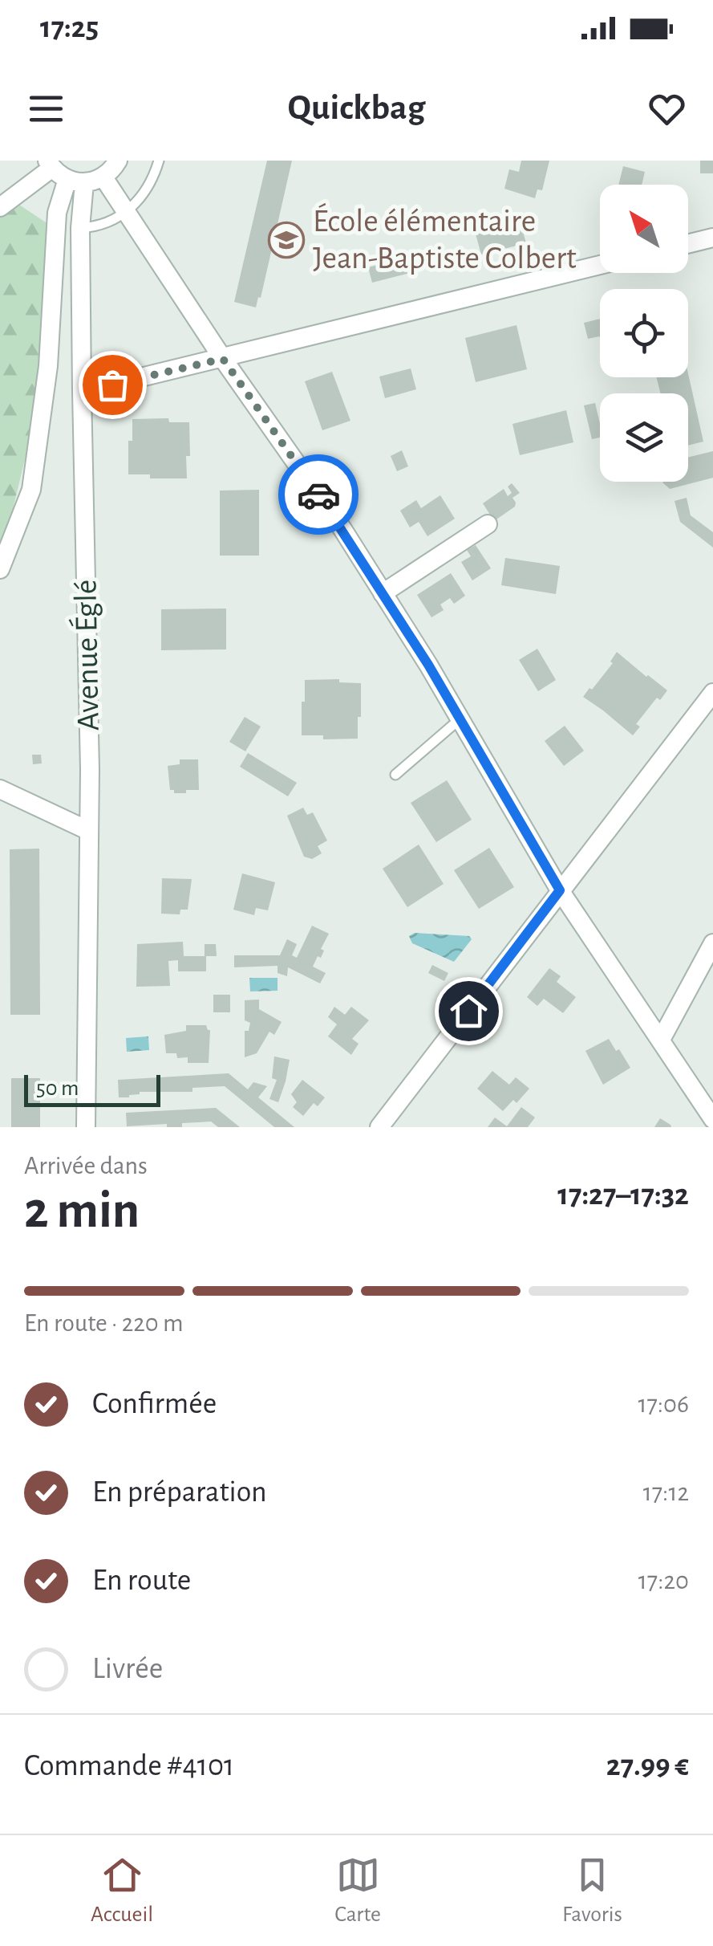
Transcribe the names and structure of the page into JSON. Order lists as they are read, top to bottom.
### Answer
{
  "streets": {
    "street": ["Avenue Églé"]
  },
  "places": {
    "school or university": ["École élémentaire Jean-Baptiste Colbert"]
  },
  "scale_bar": "50 m",
  "north": "top left",
  "page": {
    "status": "17:25",
    "header": "Quickbag",
    "scale": "50 m",
    "heading": ["2 min", "Arrivée dans", "17:27–17:32"],
    "panel": ["Commande #4101", "27.99 €"],
    "bar": "En route · 220 m",
    "list": [
      ["Confirmée", "17:06"],
      ["En préparation", "17:12"],
      ["En route", "17:20"],
      "Livrée"
    ],
    "tabs": ["Accueil", "Carte", "Favoris"]
  }
}
